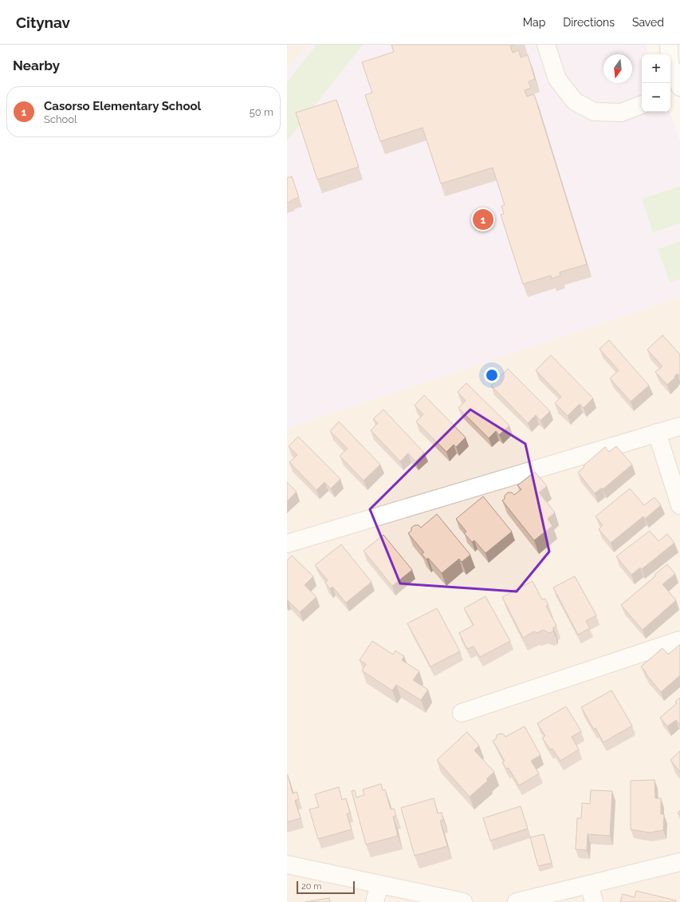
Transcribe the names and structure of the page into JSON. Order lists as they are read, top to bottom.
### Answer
{
  "scale_bar": "20 m",
  "north": "bottom",
  "page": {
    "header": "Citynav",
    "nav": ["Map", "Directions", "Saved"],
    "heading": "Nearby",
    "map_buttons": ["+", "−"],
    "list": [
      {
        "mark": "1",
        "name": "Casorso Elementary School",
        "note": "School",
        "value": "50 m"
      }
    ],
    "pins": "1",
    "scale": "20 m"
  }
}
